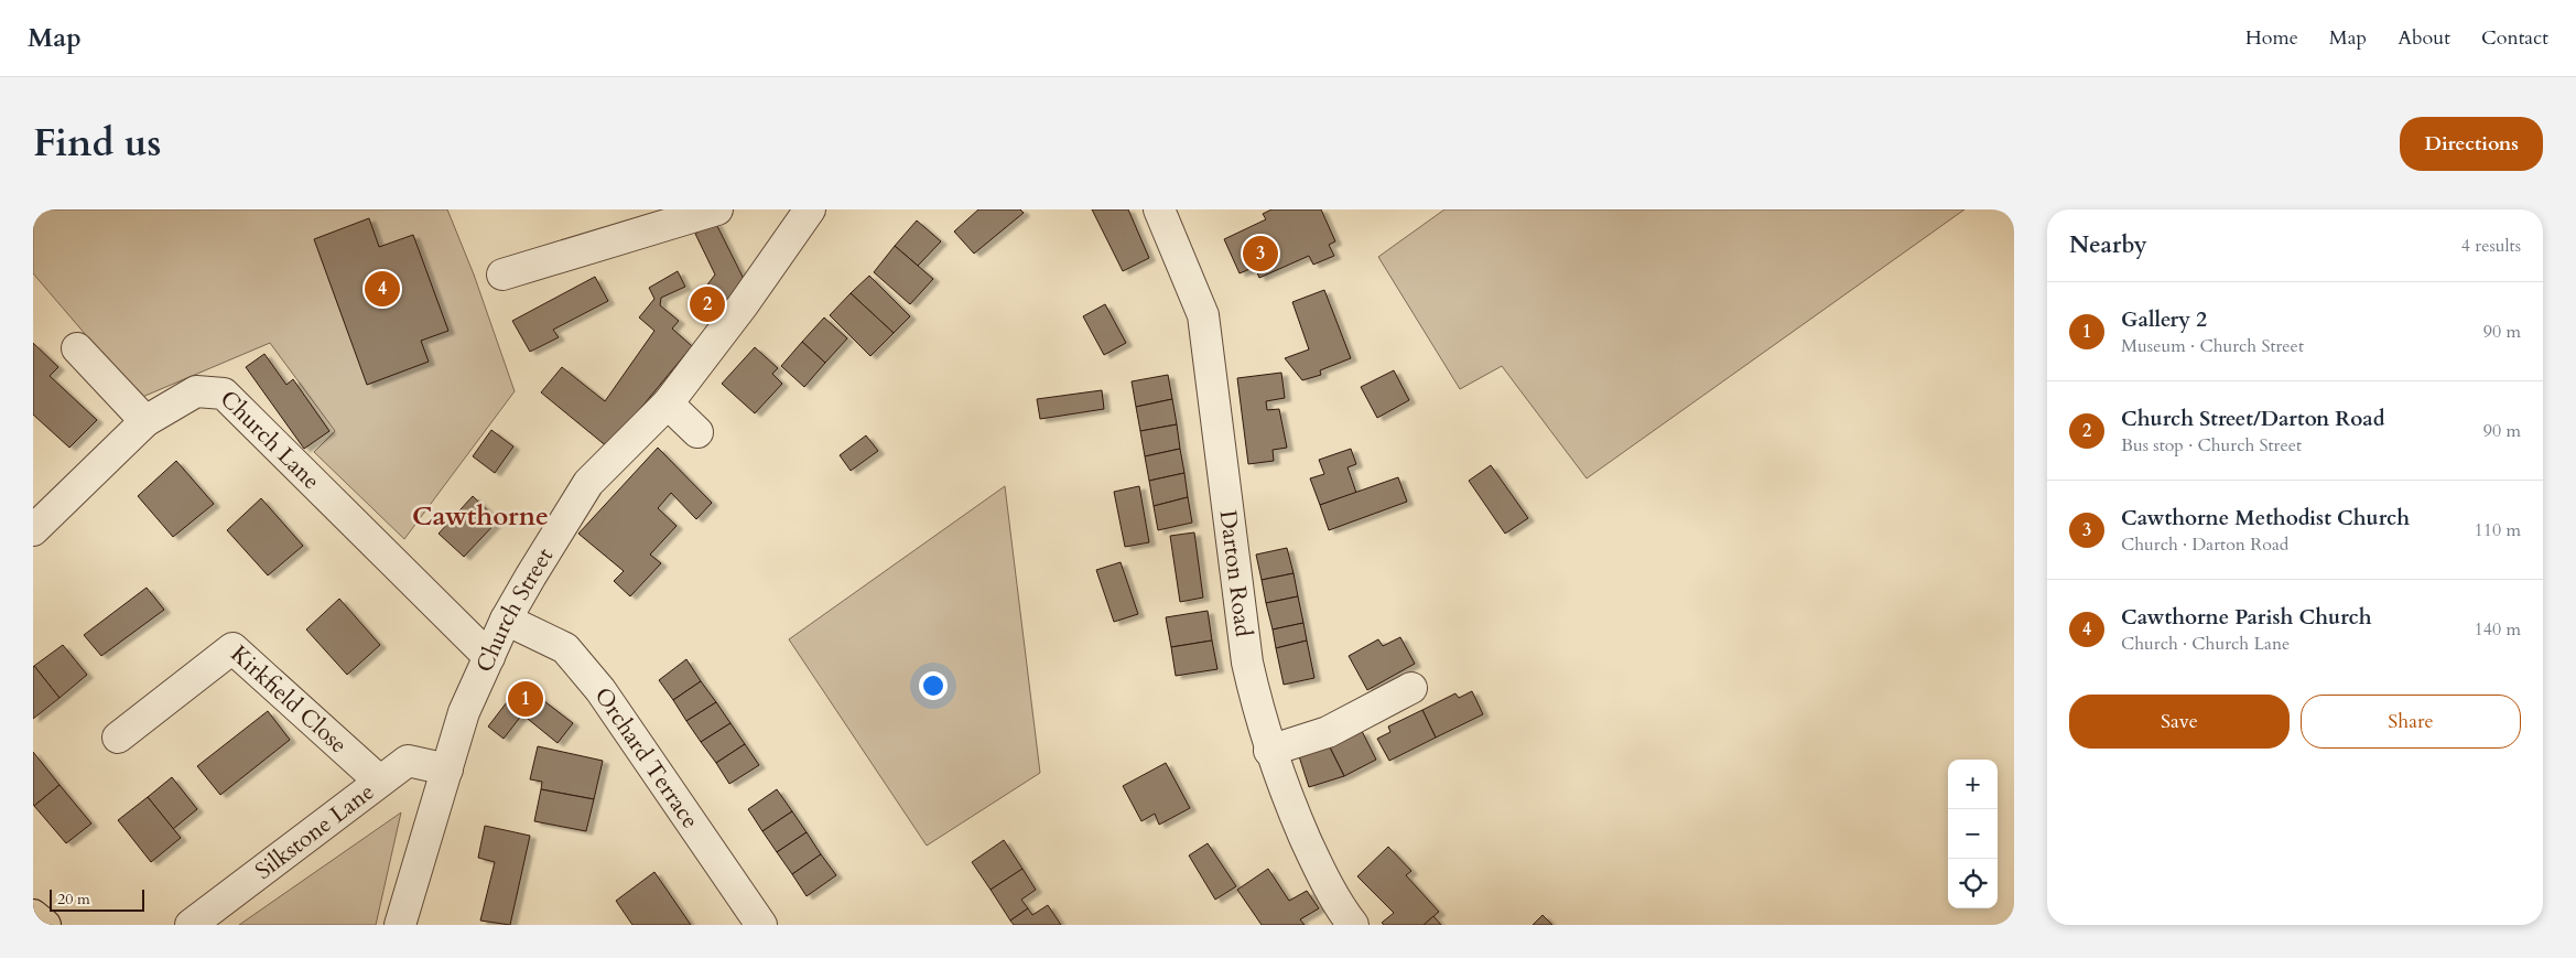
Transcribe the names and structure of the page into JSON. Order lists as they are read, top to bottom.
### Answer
{
  "streets": {
    "street": [
      "Church Lane",
      "Darton Road",
      "Church Street",
      "Kirkfield Close",
      "Orchard Terrace",
      "Silkstone Lane"
    ]
  },
  "crossings": [
    ["Church Lane", "Church Street"],
    ["Church Street", "Orchard Terrace"],
    ["Church Street", "Silkstone Lane"],
    ["Kirkfield Close", "Silkstone Lane"]
  ],
  "districts": ["Cawthorne"],
  "scale_bar": "20 m",
  "page": {
    "header": "Map",
    "nav": [
      "Home",
      "Map",
      "About",
      "Contact"
    ],
    "title": "Find us",
    "buttons": [
      "Directions",
      ["Save", "Share"]
    ],
    "heading": ["Nearby", "4 results"],
    "pins": [
      "3",
      "4",
      "2",
      "1"
    ],
    "list": [
      {
        "mark": "1",
        "name": "Gallery 2",
        "note": "Museum · Church Street",
        "value": "90 m"
      },
      {
        "mark": "2",
        "name": "Church Street/Darton Road",
        "note": "Bus stop · Church Street",
        "value": "90 m"
      },
      {
        "mark": "3",
        "name": "Cawthorne Methodist Church",
        "note": "Church · Darton Road",
        "value": "110 m"
      },
      {
        "mark": "4",
        "name": "Cawthorne Parish Church",
        "note": "Church · Church Lane",
        "value": "140 m"
      }
    ],
    "map_buttons": ["+", "−"],
    "scale": "20 m"
  }
}
